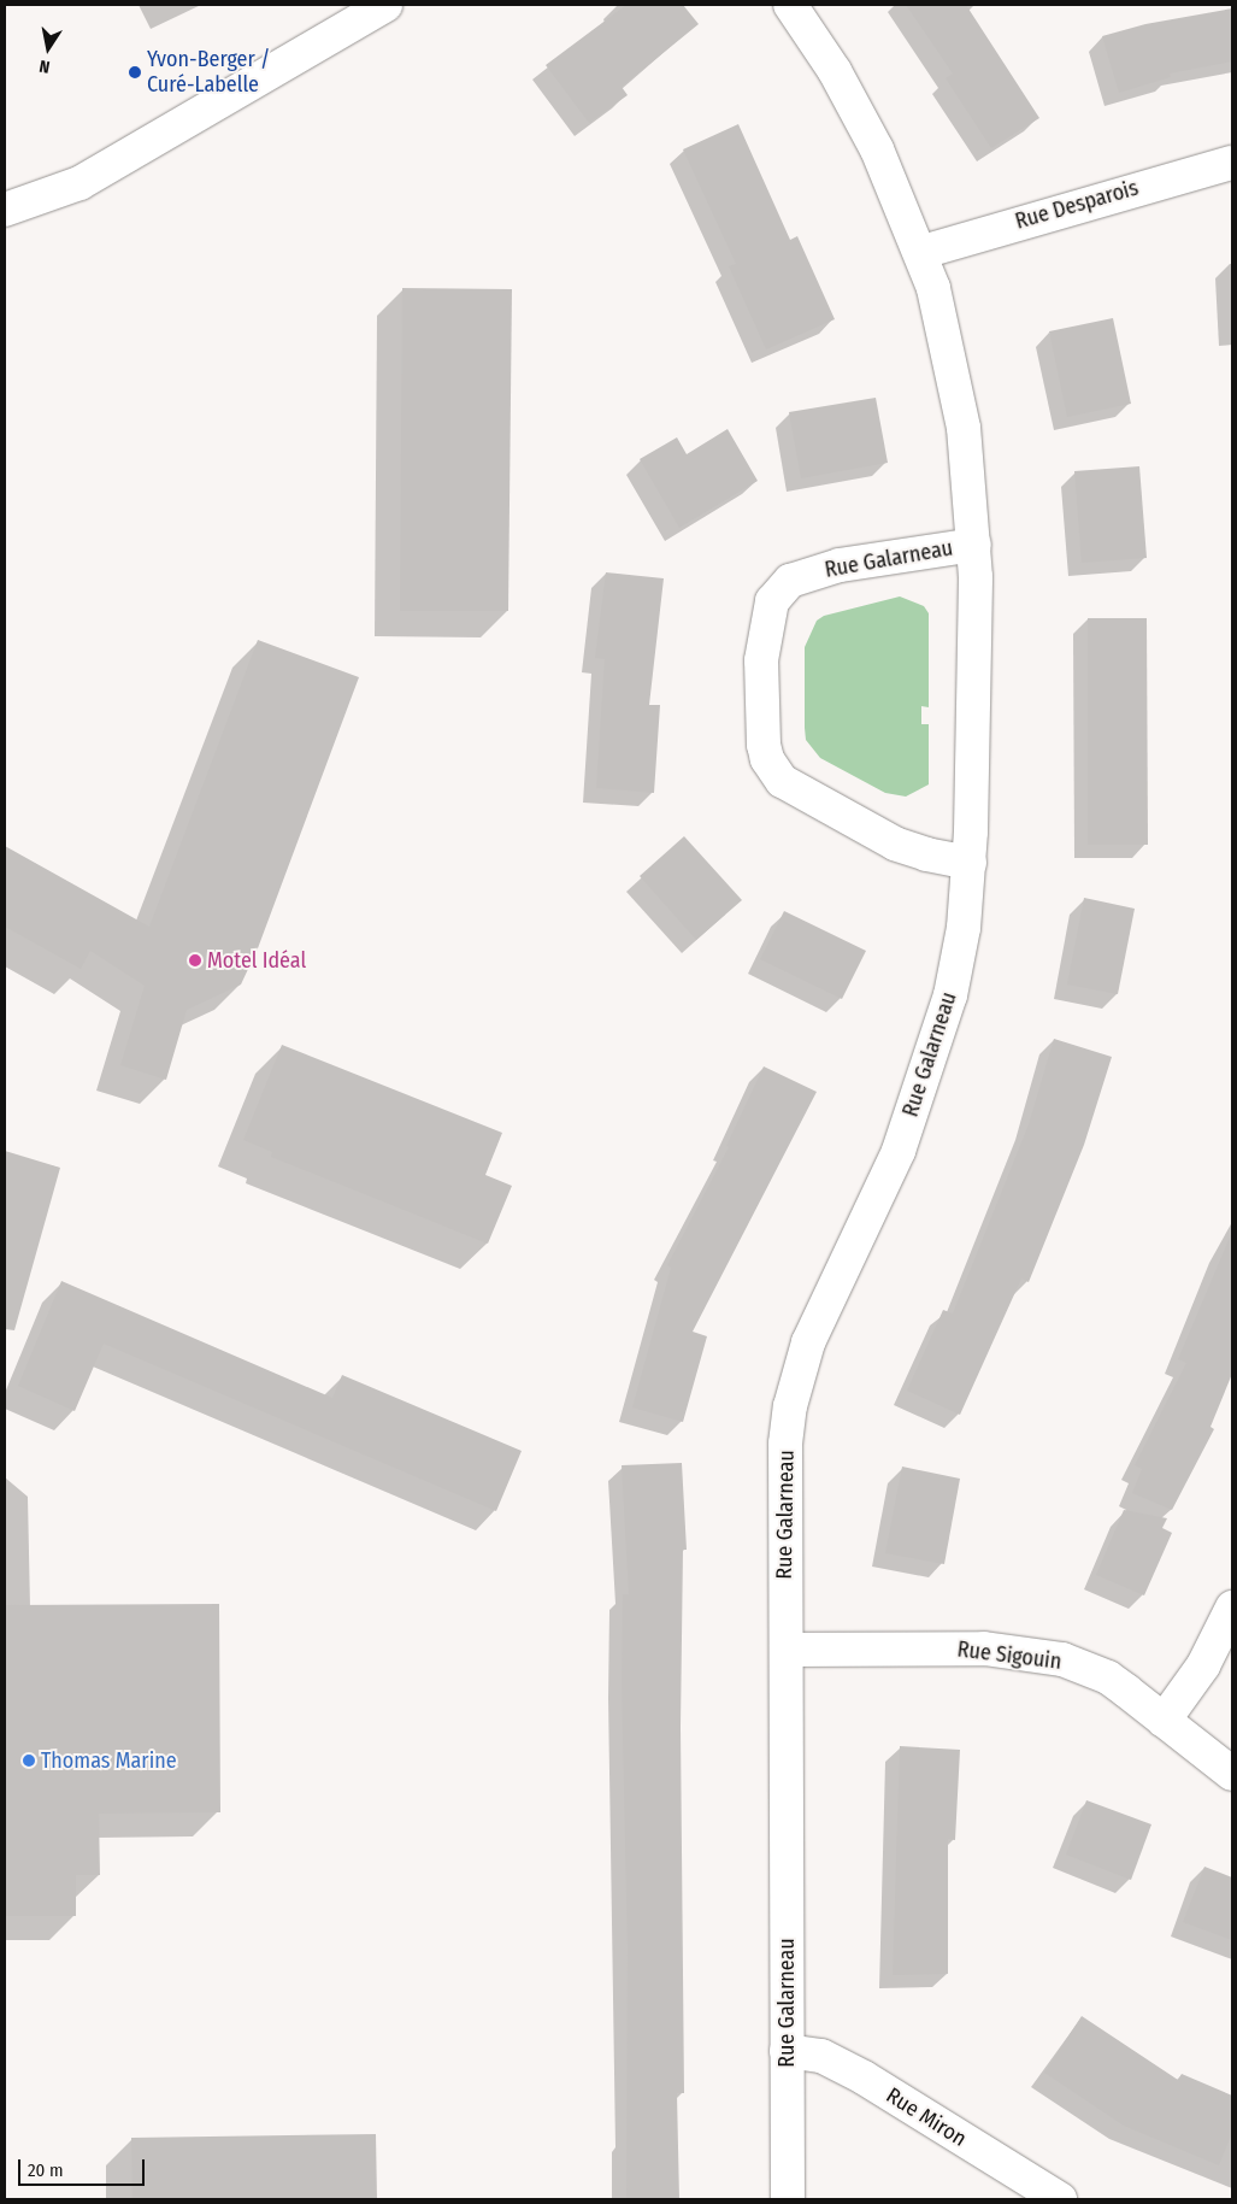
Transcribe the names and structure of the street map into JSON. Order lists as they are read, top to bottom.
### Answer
{
  "streets": {
    "street": [
      "Rue Desparois",
      "Rue Galarneau",
      "Rue Sigouin",
      "Rue Miron"
    ]
  },
  "crossings": [
    ["Rue Desparois", "Rue Galarneau"],
    ["Rue Galarneau", "Rue Sigouin"],
    ["Rue Galarneau", "Rue Miron"]
  ],
  "places": ["Yvon-Berger / Curé-Labelle", "Motel Idéal", "Thomas Marine"],
  "scale_bar": "20 m",
  "north": "bottom"
}
